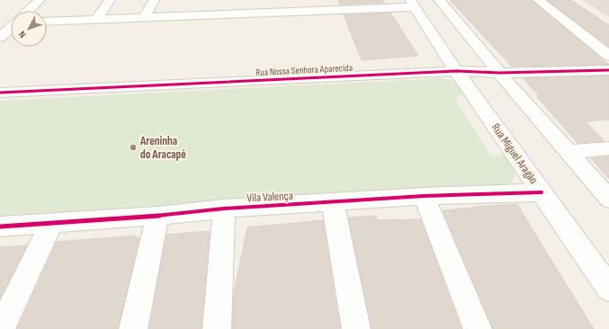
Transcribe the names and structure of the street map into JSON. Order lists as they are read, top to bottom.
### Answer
{
  "streets": {
    "street": ["Rua Nossa Senhora Aparecida", "Rua Miguel Aragão", "Vila Valença"]
  },
  "crossings": [
    ["Rua Nossa Senhora Aparecida", "Rua Miguel Aragão"],
    ["Rua Miguel Aragão", "Vila Valença"]
  ],
  "places": ["Areninha do Aracapé"],
  "north": "bottom left"
}
